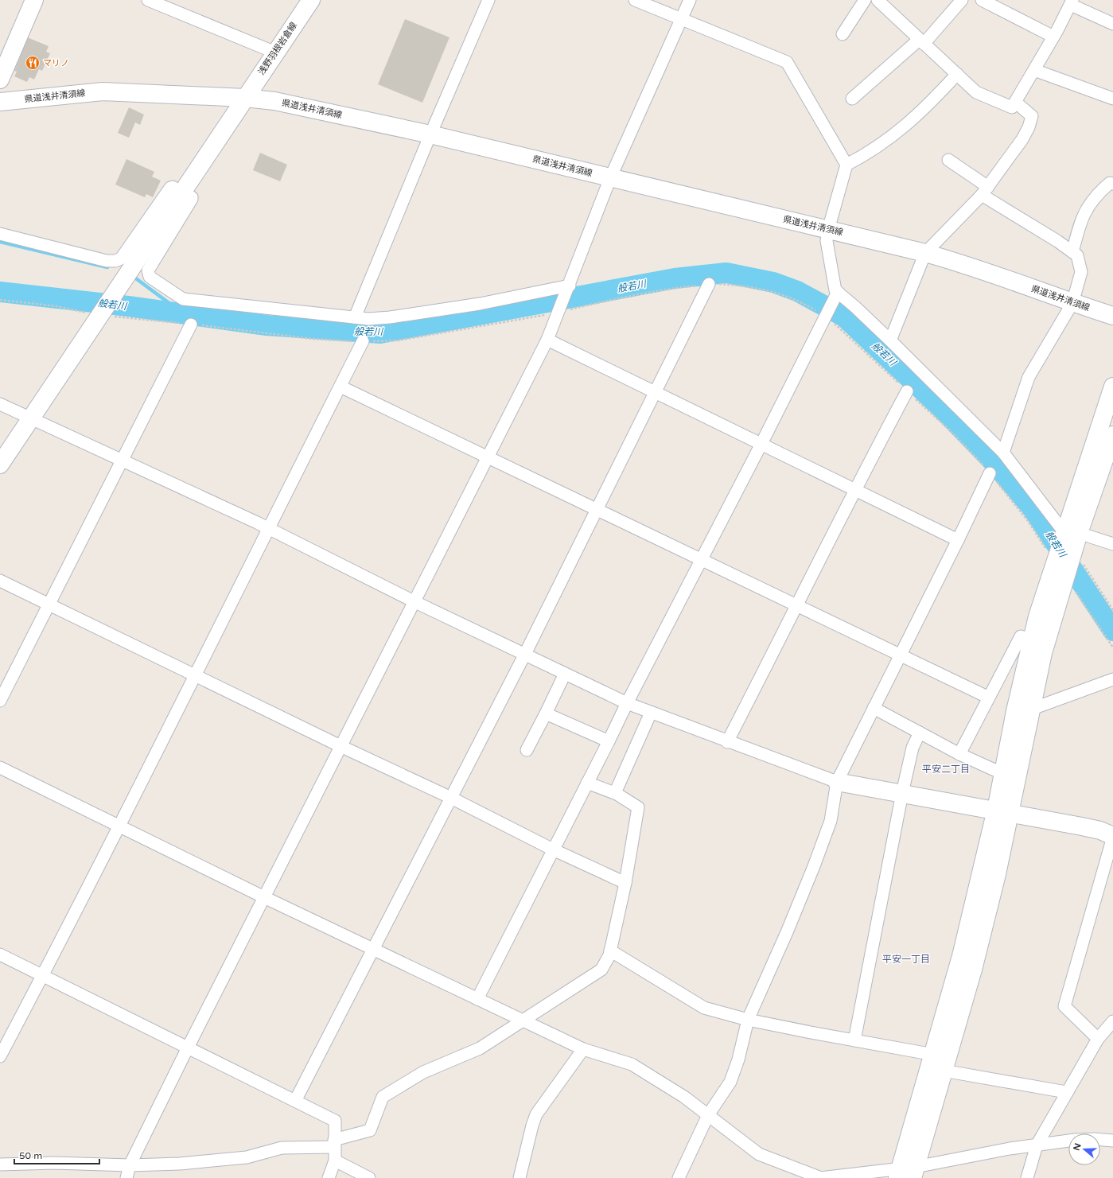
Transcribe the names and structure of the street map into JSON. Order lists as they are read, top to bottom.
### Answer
{
  "streets": {
    "street": ["浅野羽根岩倉線", "県道浅井清須線"]
  },
  "crossings": [
    ["浅野羽根岩倉線", "県道浅井清須線"]
  ],
  "districts": ["平安二丁目", "平安一丁目"],
  "water": ["般若川"],
  "places": {
    "restaurant": ["マリノ"]
  },
  "scale_bar": "50 m",
  "north": "left"
}
